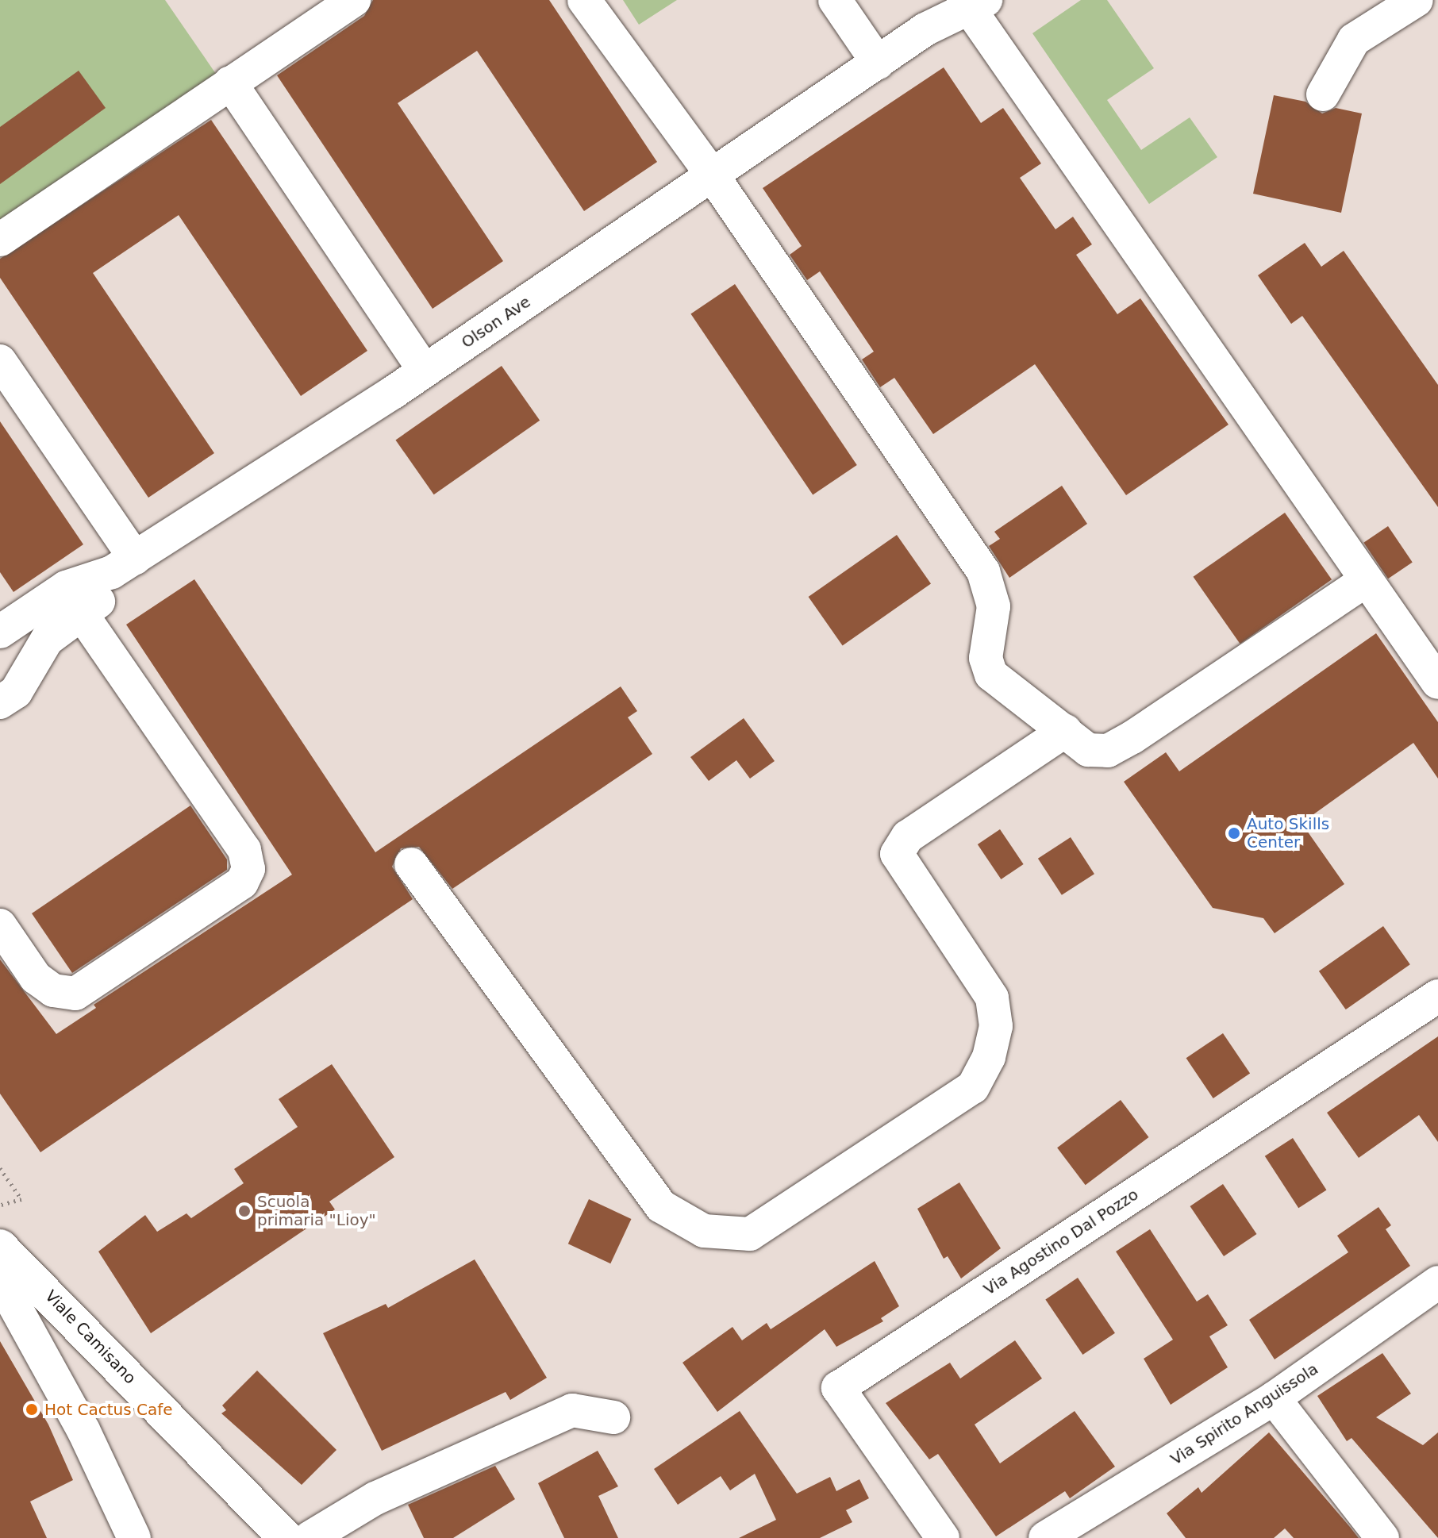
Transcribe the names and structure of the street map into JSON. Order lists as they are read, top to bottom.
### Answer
{
  "streets": {
    "main road": ["Viale Camisano"],
    "street": ["Olson Ave", "Via Agostino Dal Pozzo", "Via Spirito Anguissola"]
  },
  "places": ["Auto Skills Center", "Scuola primaria \"Lioy\"", "Hot Cactus Cafe"]
}
